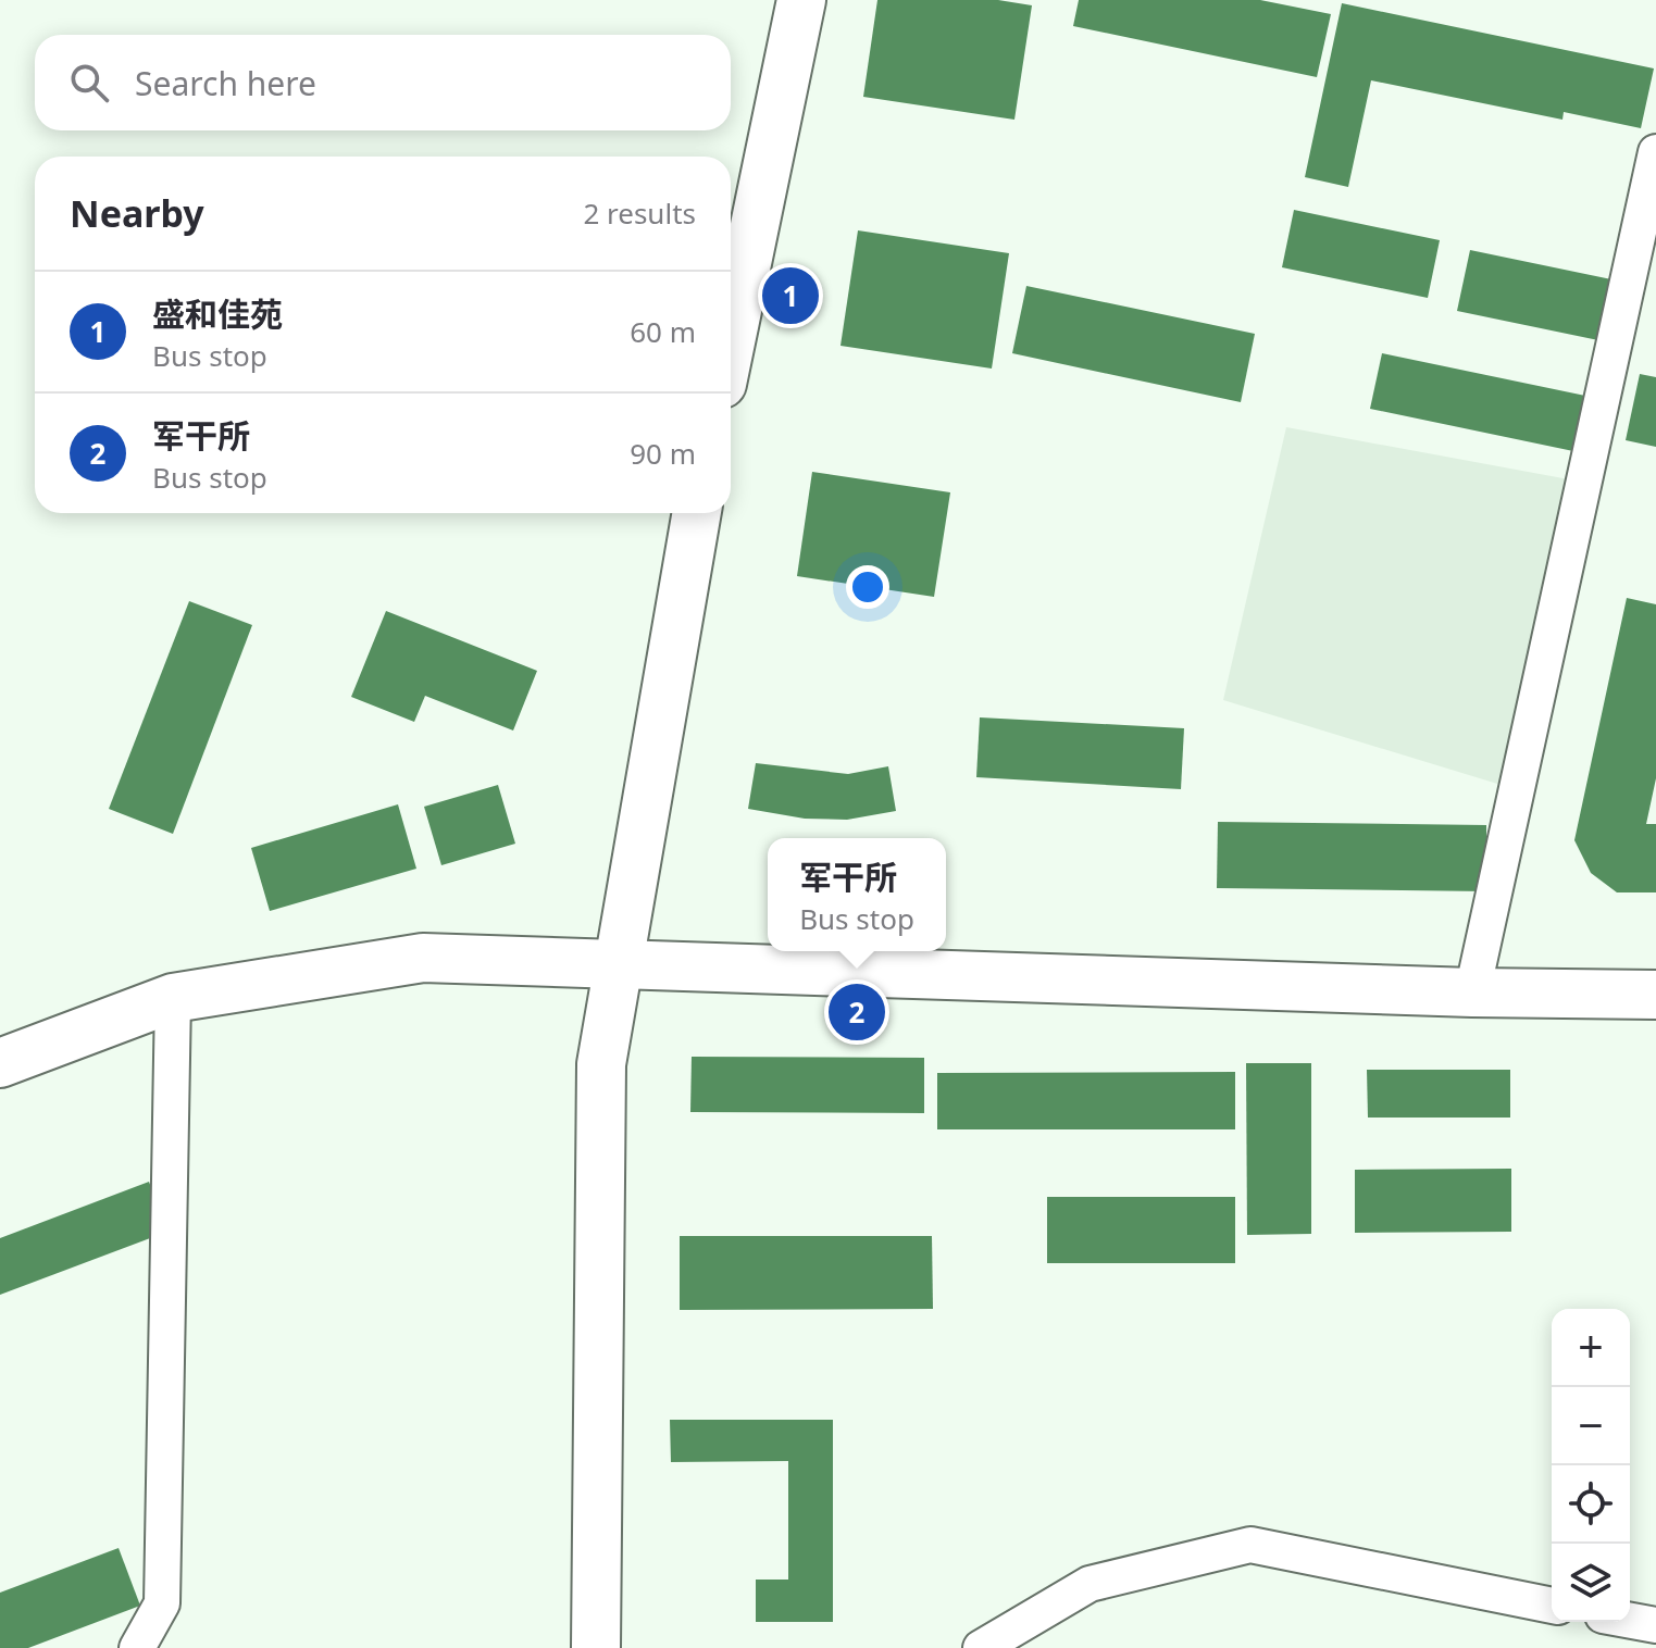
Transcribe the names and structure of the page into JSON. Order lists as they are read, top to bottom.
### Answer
{
  "page": {
    "search": "Search here",
    "heading": ["Nearby", "2 results"],
    "pins": ["1", "2"],
    "list": [
      {
        "mark": "1",
        "name": "盛和佳苑",
        "note": "Bus stop",
        "value": "60 m"
      },
      {
        "mark": "2",
        "name": "军干所",
        "note": "Bus stop",
        "value": "90 m"
      }
    ],
    "popup": ["军干所", "Bus stop"],
    "map_buttons": ["+", "−"]
  }
}
